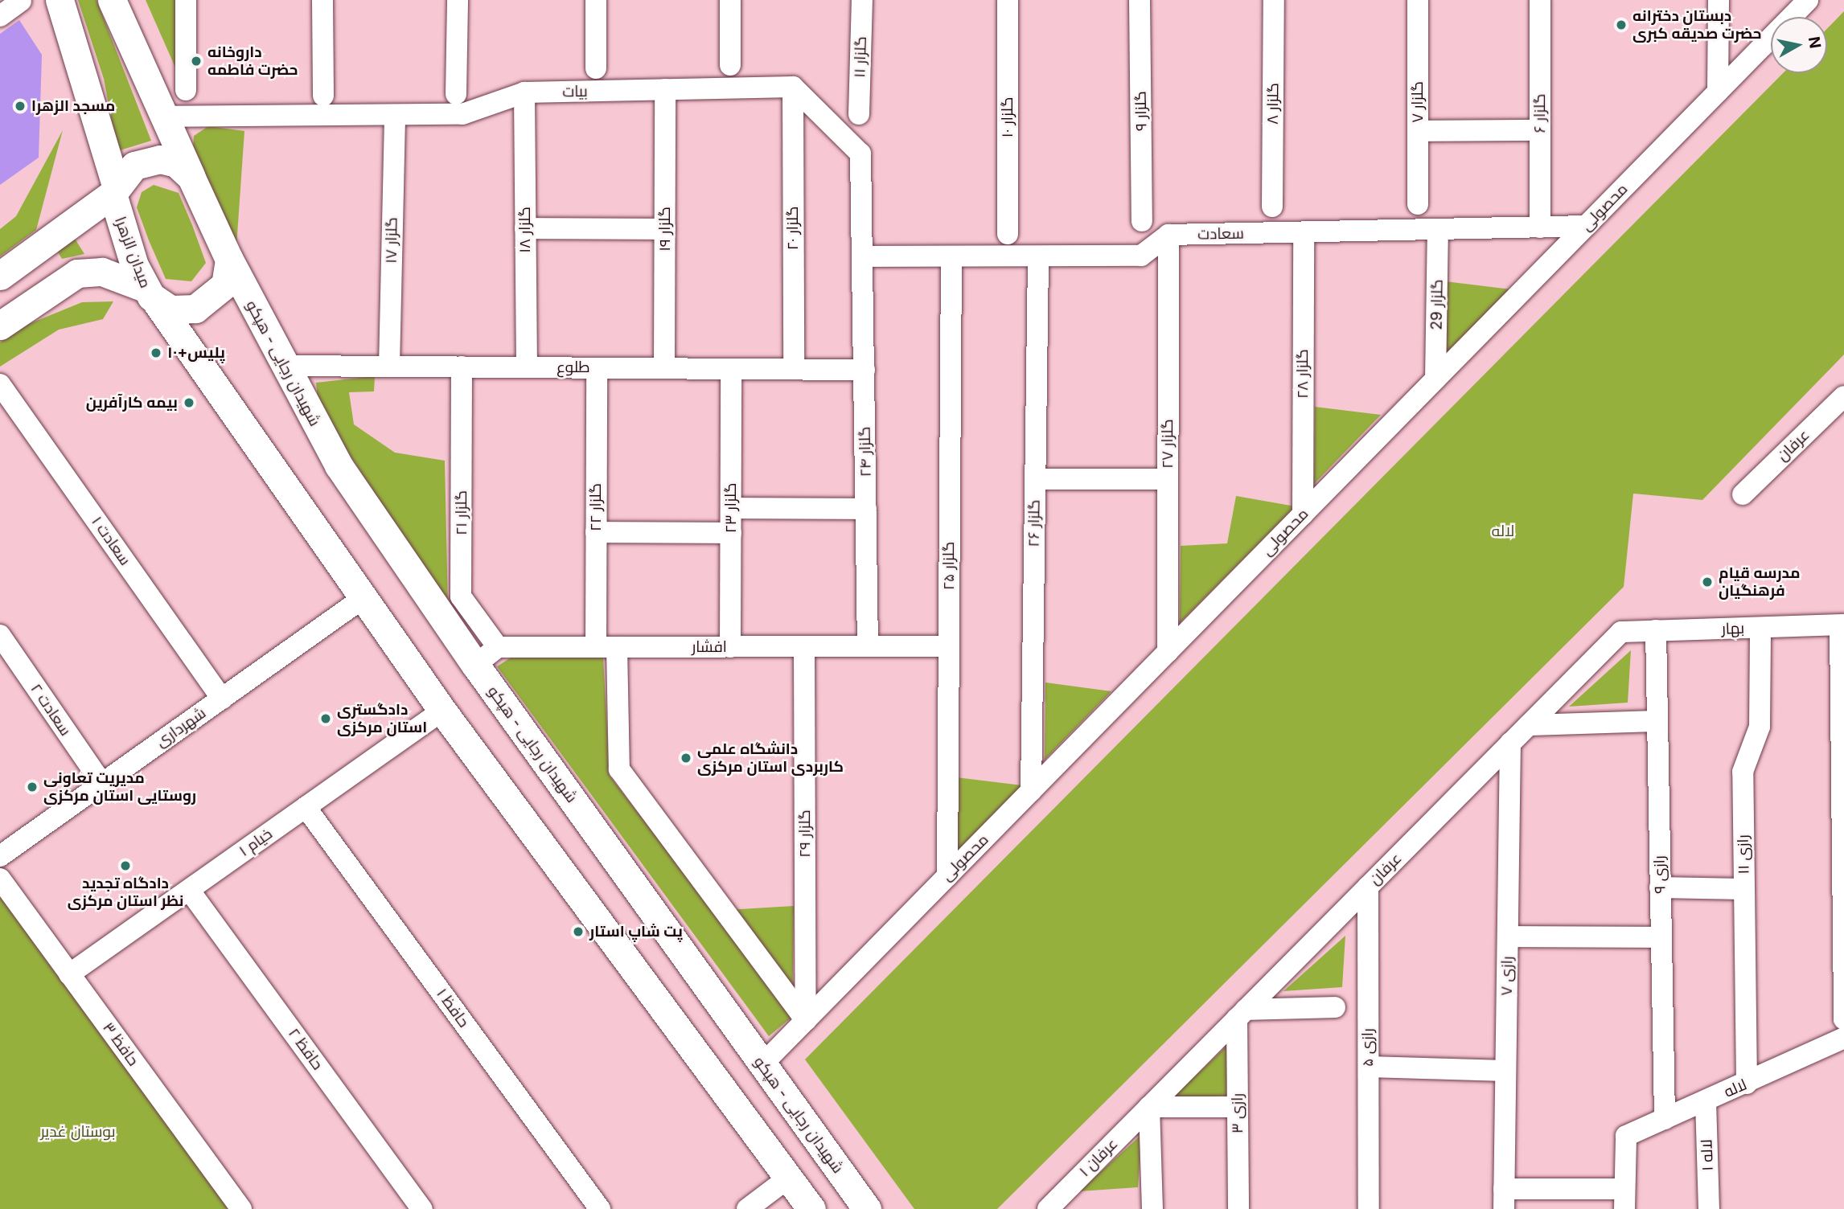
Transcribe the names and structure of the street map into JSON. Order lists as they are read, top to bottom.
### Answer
{
  "streets": {
    "main road": ["میدان الزهرا", "شهیدان رجایی - هپکو"],
    "street": [
      "گلزار ۱۱",
      "بیات",
      "گلزار ۷",
      "گلزار ۸",
      "گلزار ۹",
      "گلزار ۶",
      "گلزار ۱۰",
      "محصولی",
      "گلزار ۲۰",
      "گلزار ۱۹",
      "گلزار ۱۸",
      "سعادت",
      "گلزار ۱۷",
      "گلزار 29",
      "طلوع",
      "گلزار ۲۸",
      "گلزار ۲۷",
      "عرفان",
      "گلزار ۲۴",
      "گلزار ۲۲",
      "گلزار ۲۳",
      "گلزار ۲۱",
      "گلزار ۲۶",
      "سعادت ۱",
      "گلزار ۲۵",
      "بهار",
      "افشار",
      "سعادت ۲",
      "شهرداری",
      "گلزار ۲۹",
      "خیام ۱",
      "رازی ۱۱",
      "رازی ۹",
      "رازی ۷",
      "حافظ ۱",
      "حافظ ۳",
      "رازی ۵",
      "حافظ ۲",
      "لاله",
      "رازی ۳",
      "لاله ۱",
      "عرفان ۱"
    ]
  },
  "crossings": [
    ["بیات", "گلزار ۲۰"],
    ["بیات", "گلزار ۱۹"],
    ["بیات", "گلزار ۱۸"],
    ["بیات", "گلزار ۱۷"],
    ["گلزار ۶", "سعادت"],
    ["محصولی", "سعادت"],
    ["محصولی", "گلزار 29"],
    ["محصولی", "شهیدان رجایی - هپکو"],
    ["محصولی", "گلزار ۲۸"],
    ["محصولی", "گلزار ۲۷"],
    ["محصولی", "گلزار ۲۲"],
    ["محصولی", "گلزار ۲۶"],
    ["محصولی", "گلزار ۲۵"],
    ["محصولی", "گلزار ۲۹"],
    ["گلزار ۲۰", "طلوع"],
    ["گلزار ۱۹", "طلوع"],
    ["گلزار ۱۸", "طلوع"],
    ["سعادت", "گلزار 29"],
    ["سعادت", "گلزار ۲۸"],
    ["سعادت", "گلزار ۲۷"],
    ["گلزار ۱۷", "طلوع"],
    ["میدان الزهرا", "شهیدان رجایی - هپکو"],
    ["شهیدان رجایی - هپکو", "طلوع"],
    ["طلوع", "گلزار ۲۴"],
    ["طلوع", "گلزار ۲۲"],
    ["طلوع", "گلزار ۲۳"],
    ["طلوع", "گلزار ۲۱"],
    ["عرفان", "بهار"],
    ["عرفان", "رازی ۷"],
    ["عرفان", "رازی ۵"],
    ["عرفان", "رازی ۳"],
    ["عرفان", "عرفان ۱"],
    ["گلزار ۲۴", "افشار"],
    ["گلزار ۲۲", "افشار"],
    ["گلزار ۲۲", "گلزار ۲۹"],
    ["گلزار ۲۳", "افشار"],
    ["گلزار ۲۱", "افشار"],
    ["سعادت ۱", "شهرداری"],
    ["گلزار ۲۵", "افشار"],
    ["بهار", "رازی ۱۱"],
    ["بهار", "رازی ۹"],
    ["افشار", "گلزار ۲۹"],
    ["سعادت ۲", "شهرداری"],
    ["خیام ۱", "حافظ ۱"],
    ["خیام ۱", "حافظ ۳"],
    ["خیام ۱", "حافظ ۲"],
    ["رازی ۱۱", "لاله"],
    ["رازی ۹", "لاله"],
    ["لاله", "لاله ۱"]
  ],
  "parks": ["لاله", "بوستان غدیر"],
  "places": [
    "دبستان دخترانه حضرت صدیقه کبری",
    "داروخانه حضرت فاطمه",
    "مسجد الزهرا",
    "پلیس+۱۰",
    "بیمه کارآفرین",
    "مدرسه قیام فرهنگیان",
    "دادگستری استان مرکزی",
    "دانشگاه علمی کاربردی استان مرکزی",
    "مدیریت تعاونی روستایی استان مرکزی",
    "دادگاه تجدید نظر استان مرکزی",
    "پت شاپ استار"
  ],
  "north": "right"
}
